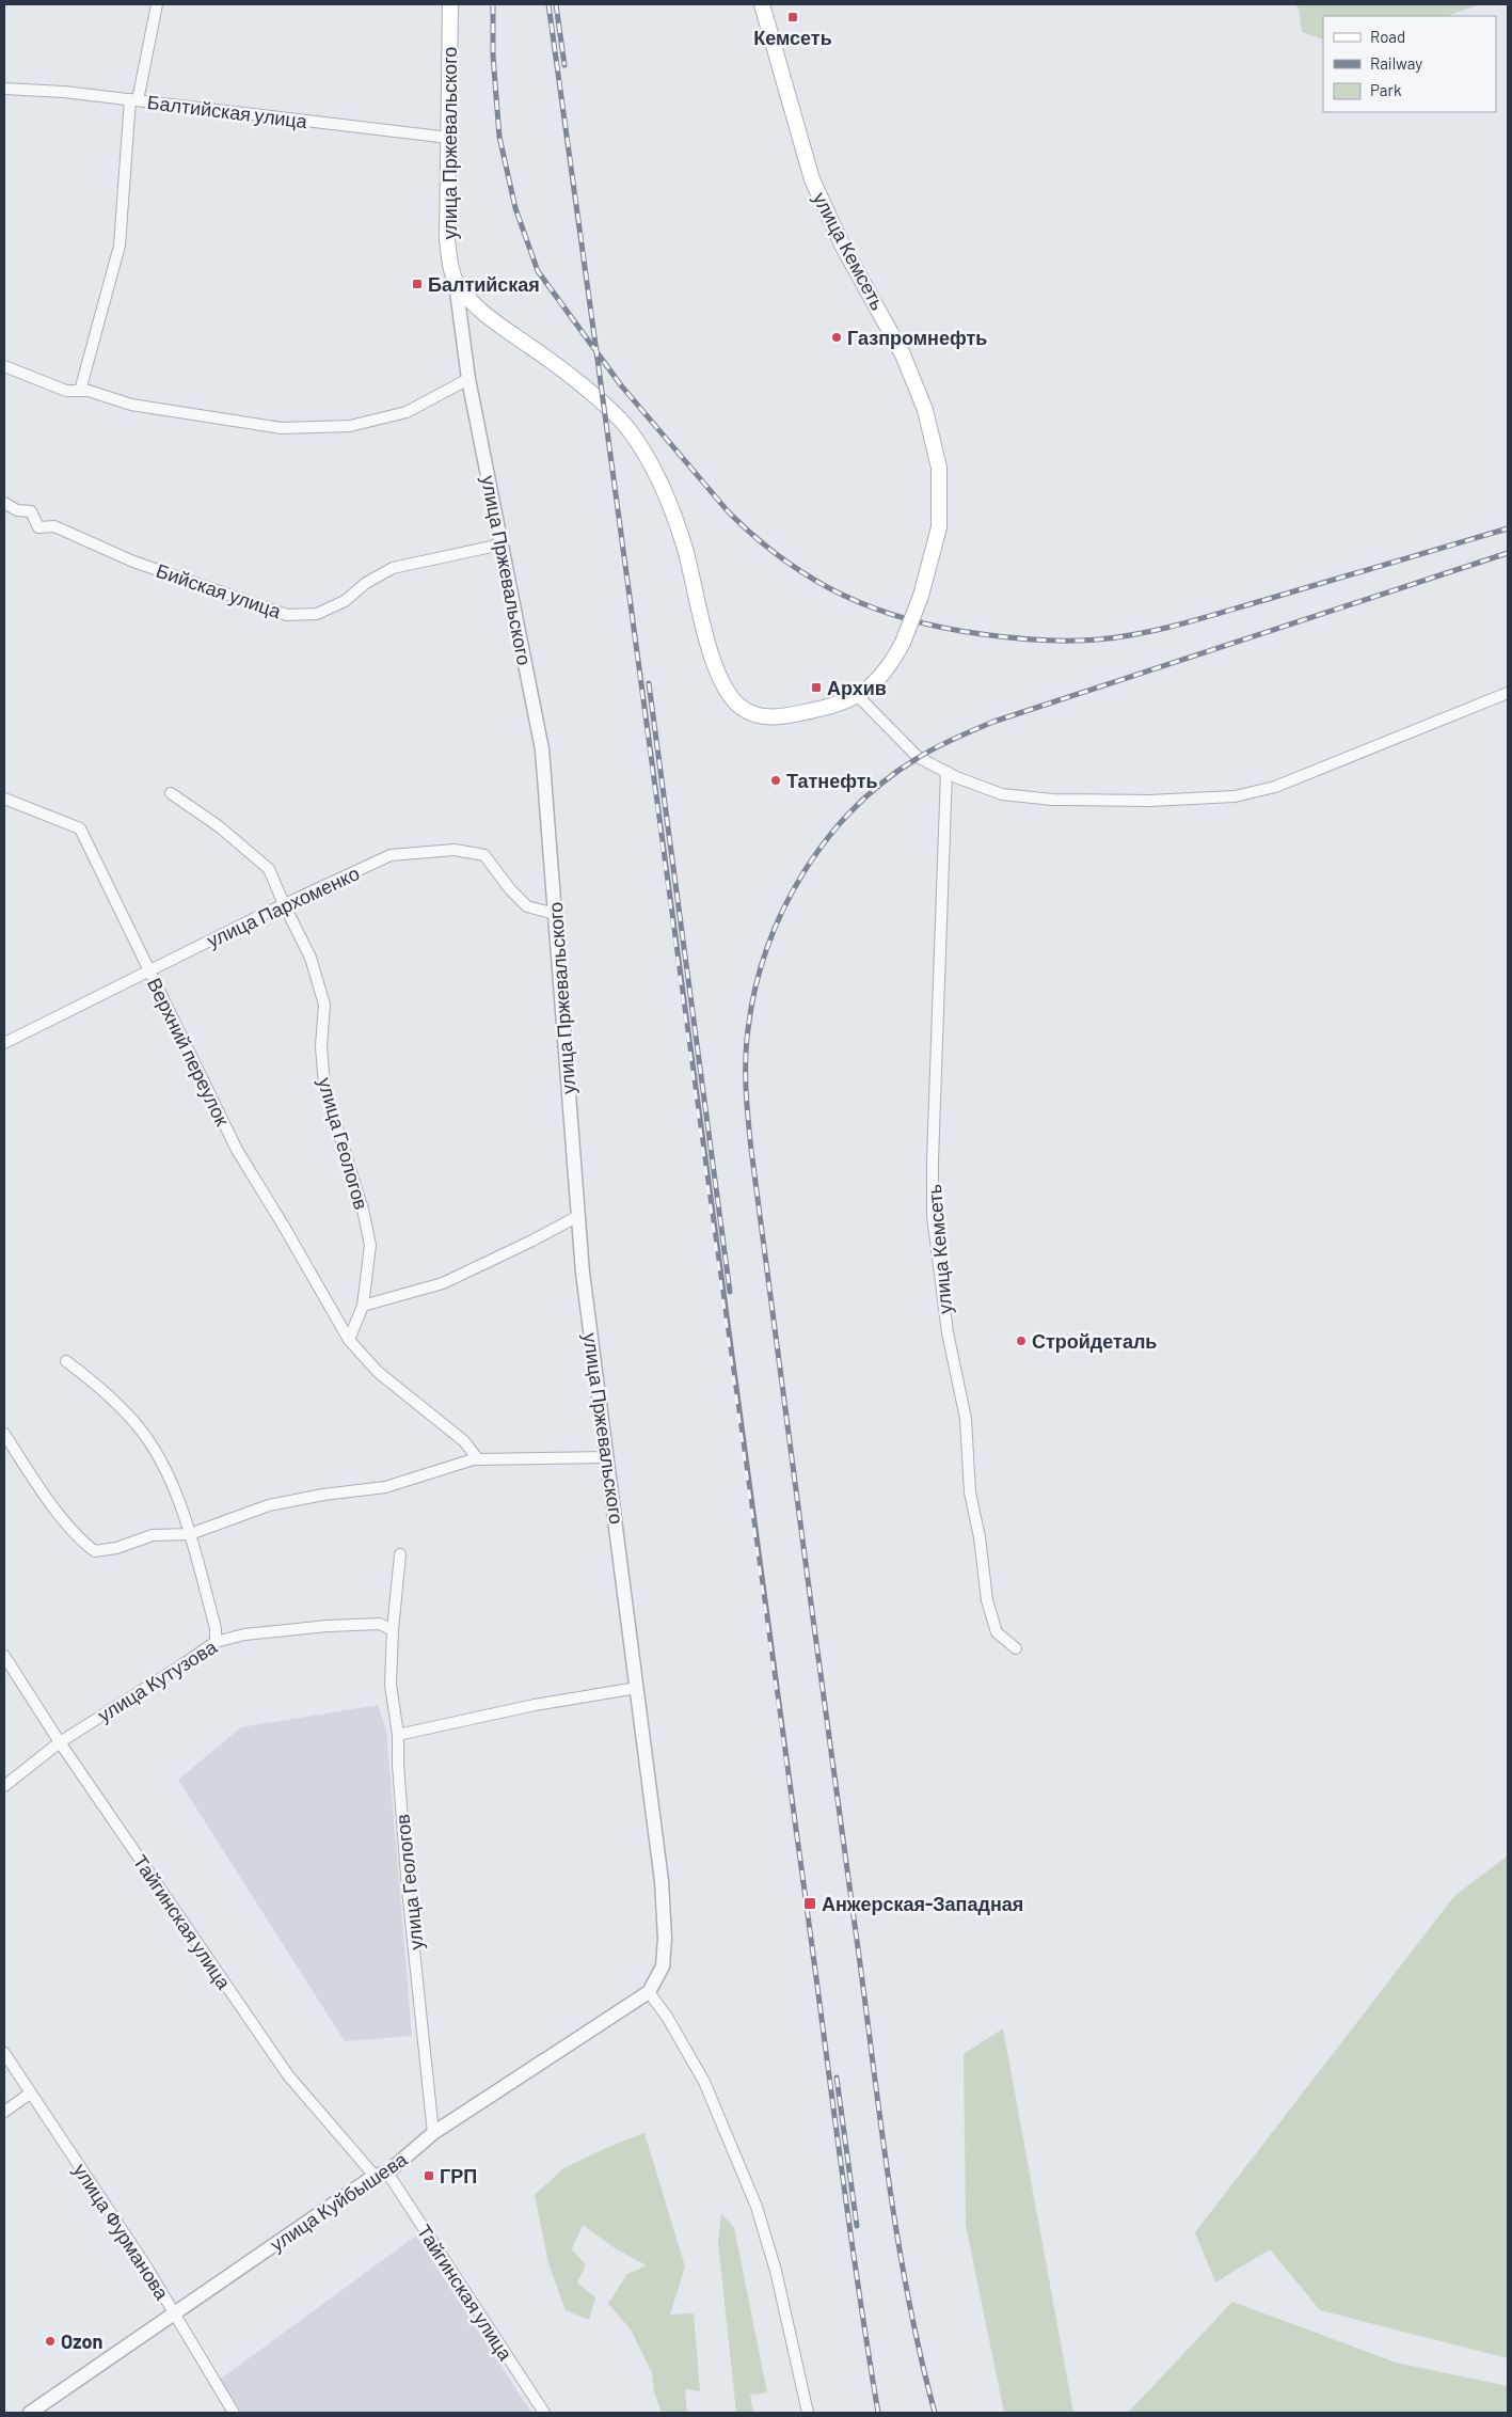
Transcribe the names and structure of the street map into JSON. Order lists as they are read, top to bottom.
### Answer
{
  "streets": {
    "main road": ["улица Пржевальского", "улица Кемсеть"],
    "street": [
      "Балтийская улица",
      "Бийская улица",
      "улица Пархоменко",
      "Верхний переулок",
      "улица Геологов",
      "улица Кутузова",
      "Тайгинская улица",
      "улица Куйбышева",
      "улица Фурманова"
    ]
  },
  "crossings": [
    ["Балтийская улица", "улица Пржевальского"],
    ["улица Пржевальского", "улица Кемсеть"],
    ["улица Пржевальского", "Бийская улица"],
    ["улица Пржевальского", "улица Пархоменко"],
    ["улица Пржевальского", "улица Куйбышева"],
    ["улица Пархоменко", "Верхний переулок"],
    ["улица Пархоменко", "улица Геологов"],
    ["Верхний переулок", "улица Геологов"],
    ["улица Геологов", "улица Кутузова"],
    ["улица Геологов", "улица Куйбышева"],
    ["улица Кутузова", "Тайгинская улица"],
    ["Тайгинская улица", "улица Куйбышева"],
    ["улица Куйбышева", "улица Фурманова"]
  ],
  "places": {
    "transit": [
      "Кемсеть",
      "Балтийская",
      "Архив",
      "Анжерская-Западная",
      "ГРП"
    ],
    "other": [
      "Газпромнефть",
      "Татнефть",
      "Стройдеталь",
      "Ozon"
    ]
  },
  "legend": ["Road", "Railway", "Park"]
}
